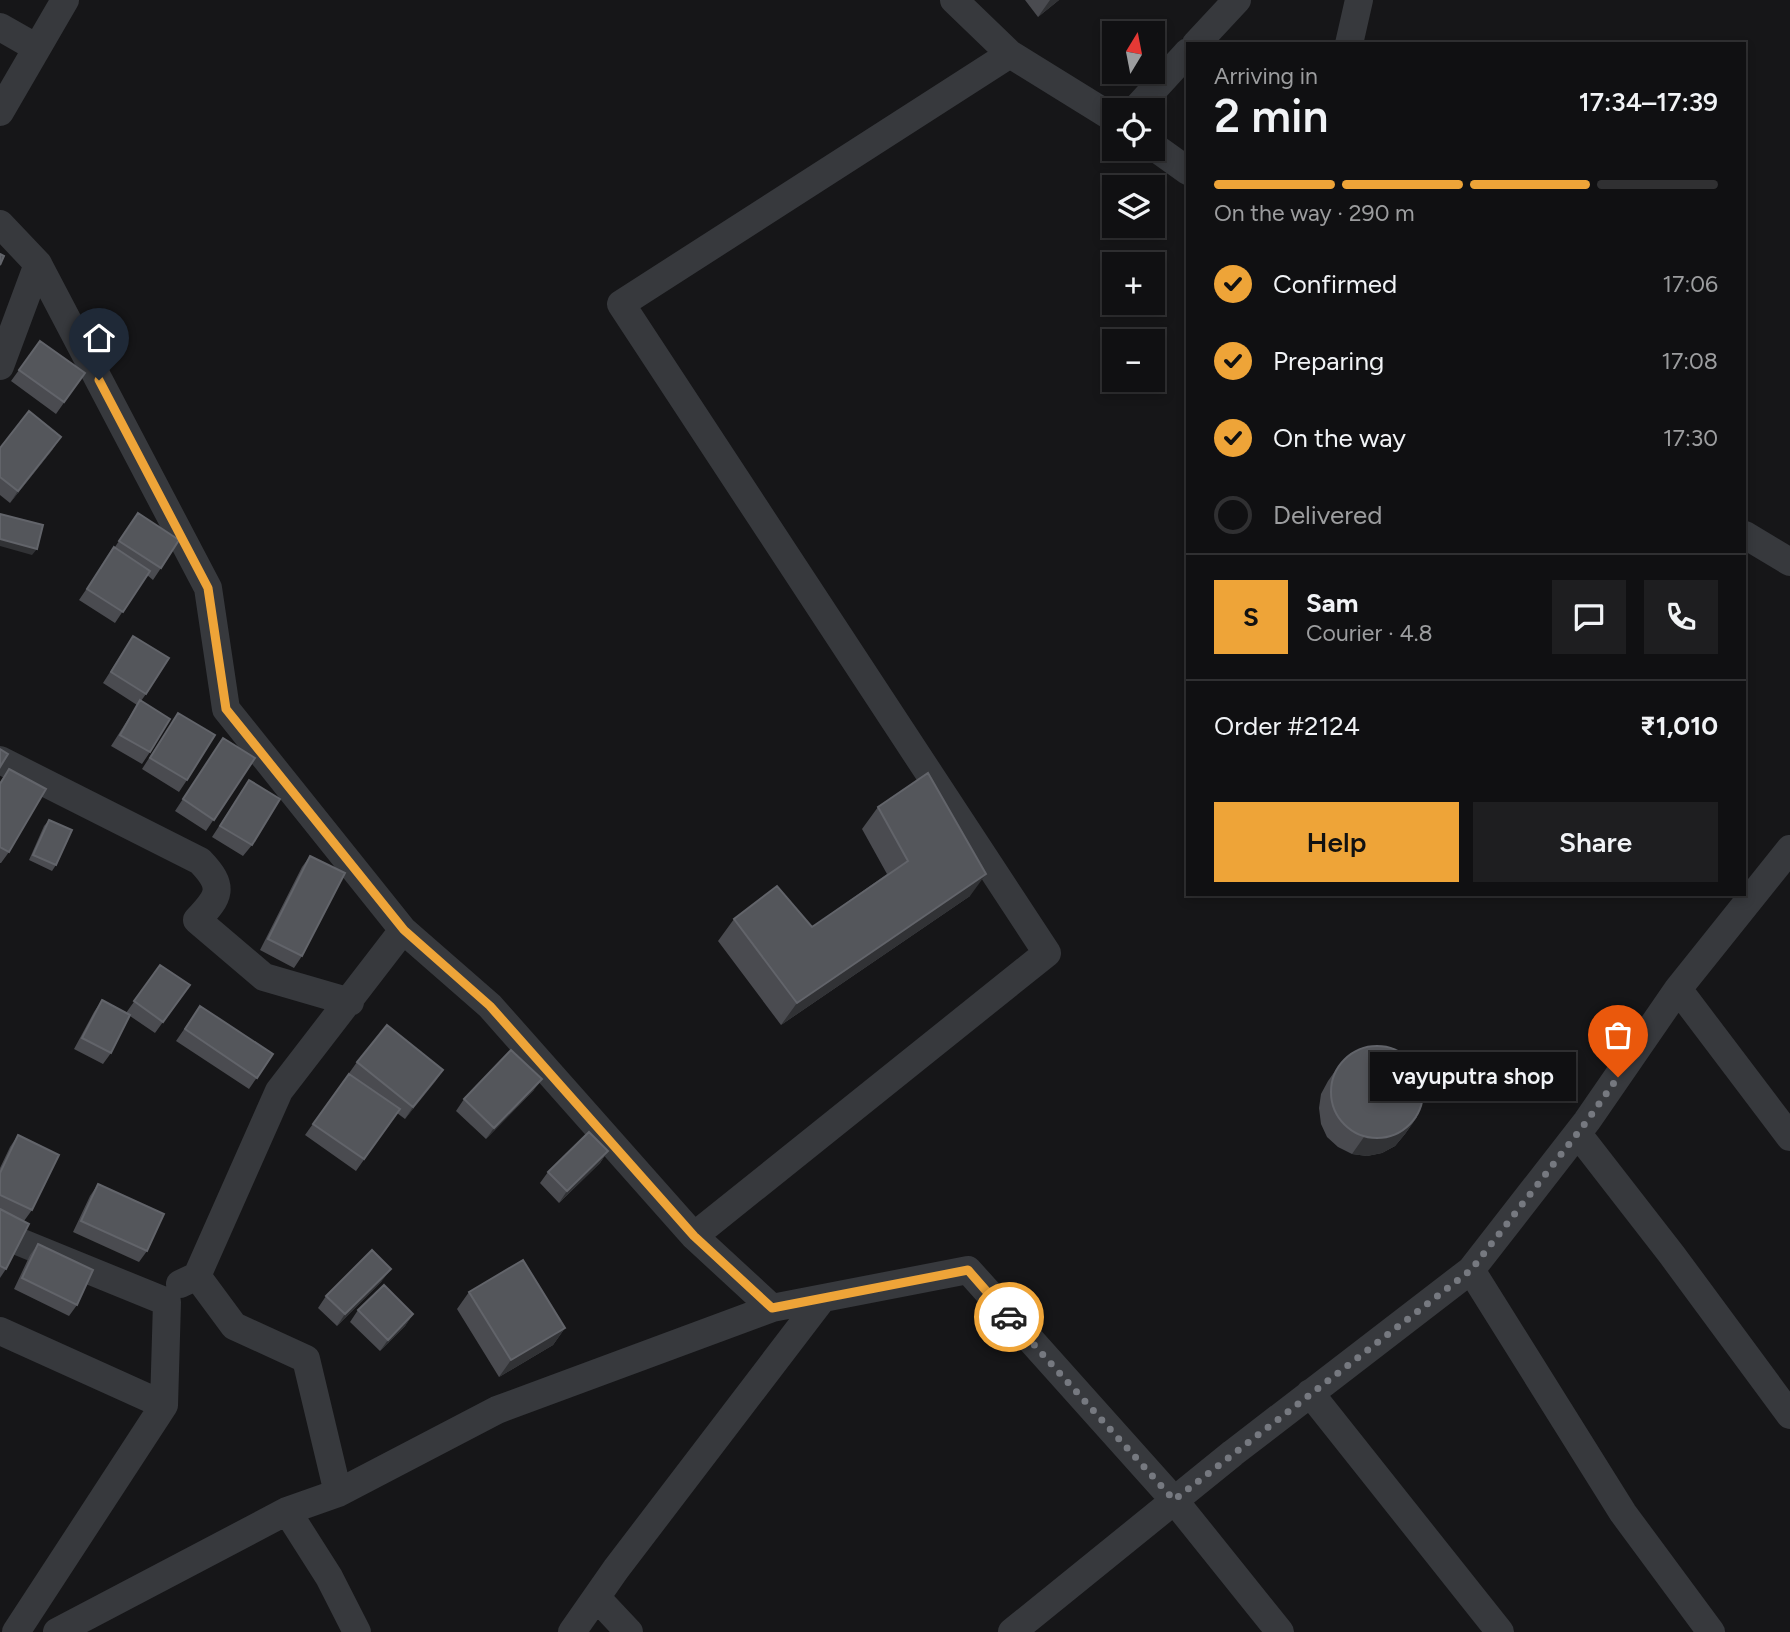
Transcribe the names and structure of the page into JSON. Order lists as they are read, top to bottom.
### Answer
{
  "places": ["vayuputra shop"],
  "north": "top",
  "page": {
    "map_buttons": ["+", "−"],
    "heading": ["2 min", "Arriving in", "17:34–17:39"],
    "panel": [
      "Sam",
      "Courier · 4.8",
      "Order #2124",
      "₹1,010"
    ],
    "bar": "On the way · 290 m",
    "list": [
      ["Confirmed", "17:06"],
      ["Preparing", "17:08"],
      ["On the way", "17:30"],
      "Delivered"
    ],
    "round": "S",
    "buttons": ["Help", "Share"],
    "bubble": "vayuputra shop"
  }
}
